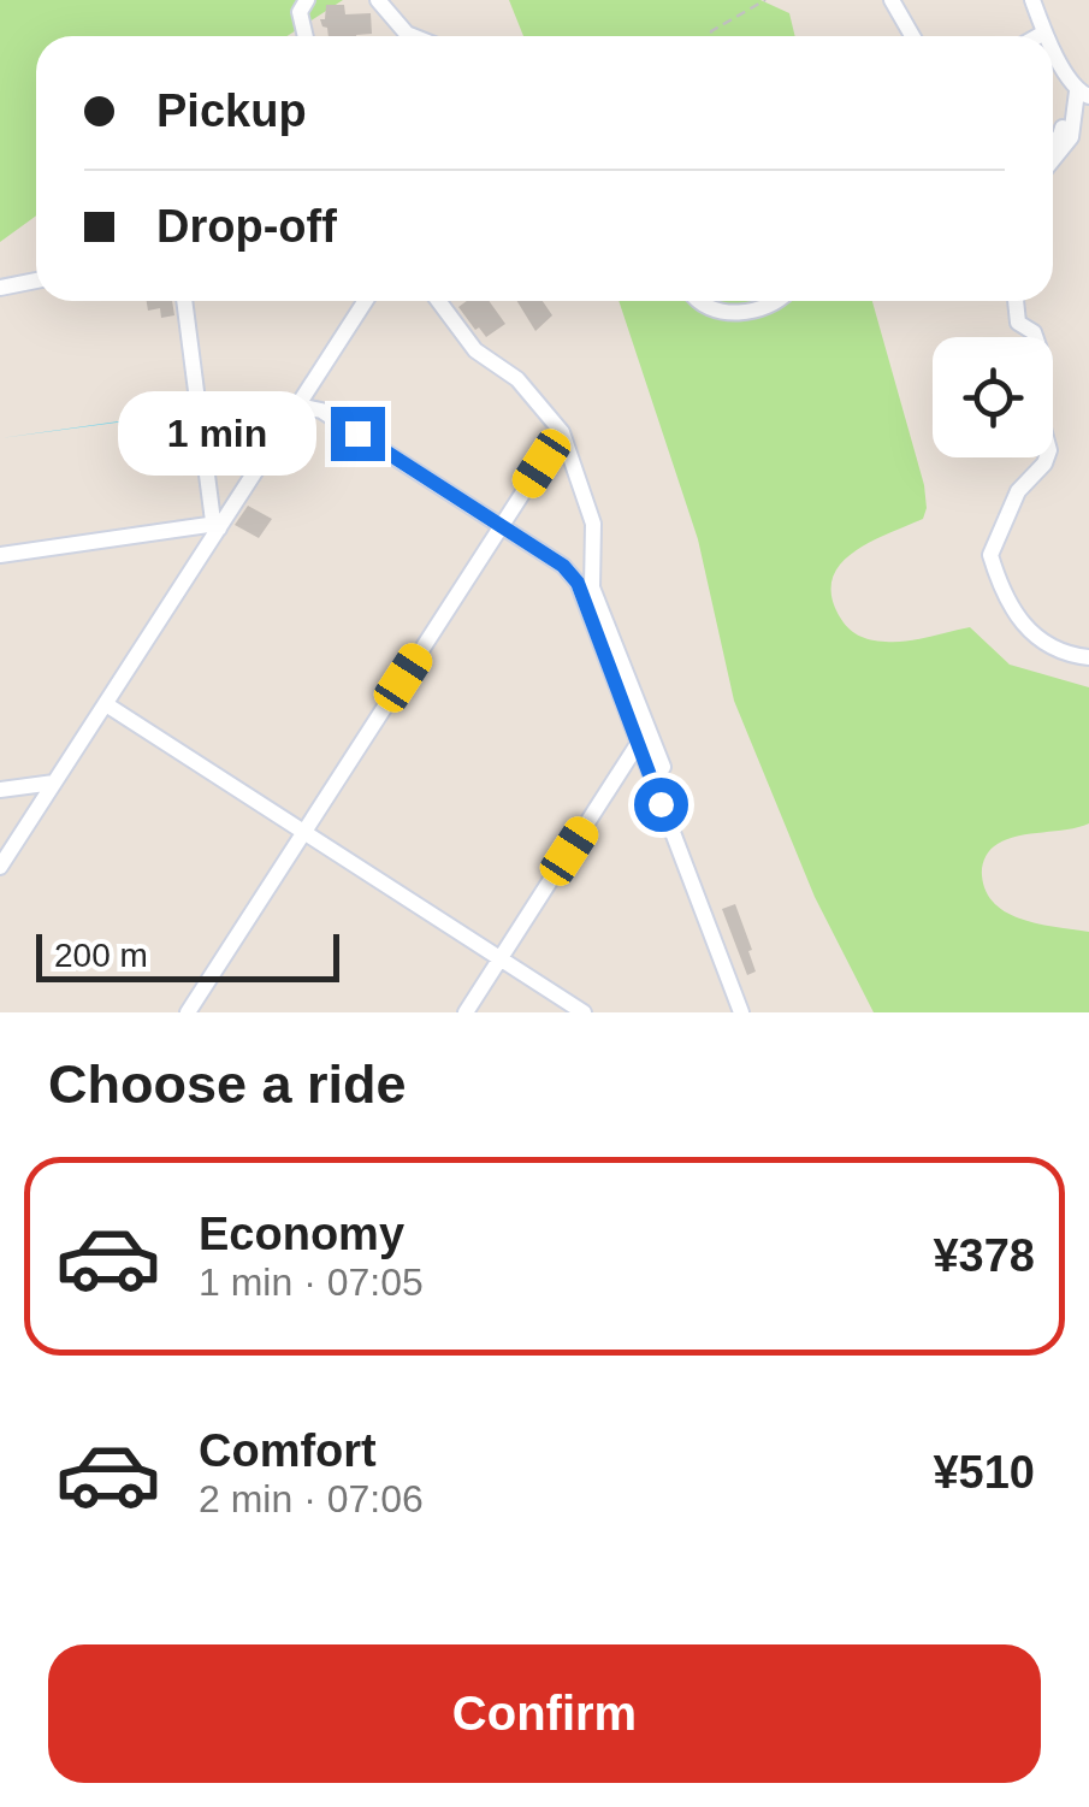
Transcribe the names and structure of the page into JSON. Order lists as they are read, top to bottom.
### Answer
{
  "scale_bar": "200 m",
  "page": {
    "banner": ["Pickup", "Drop-off"],
    "bubble": "1 min",
    "scale": "200 m",
    "heading": "Choose a ride",
    "list": [
      {
        "name": "Economy",
        "note": "1 min · 07:05",
        "value": "¥378"
      },
      {
        "name": "Comfort",
        "note": "2 min · 07:06",
        "value": "¥510"
      }
    ],
    "buttons": "Confirm"
  }
}
